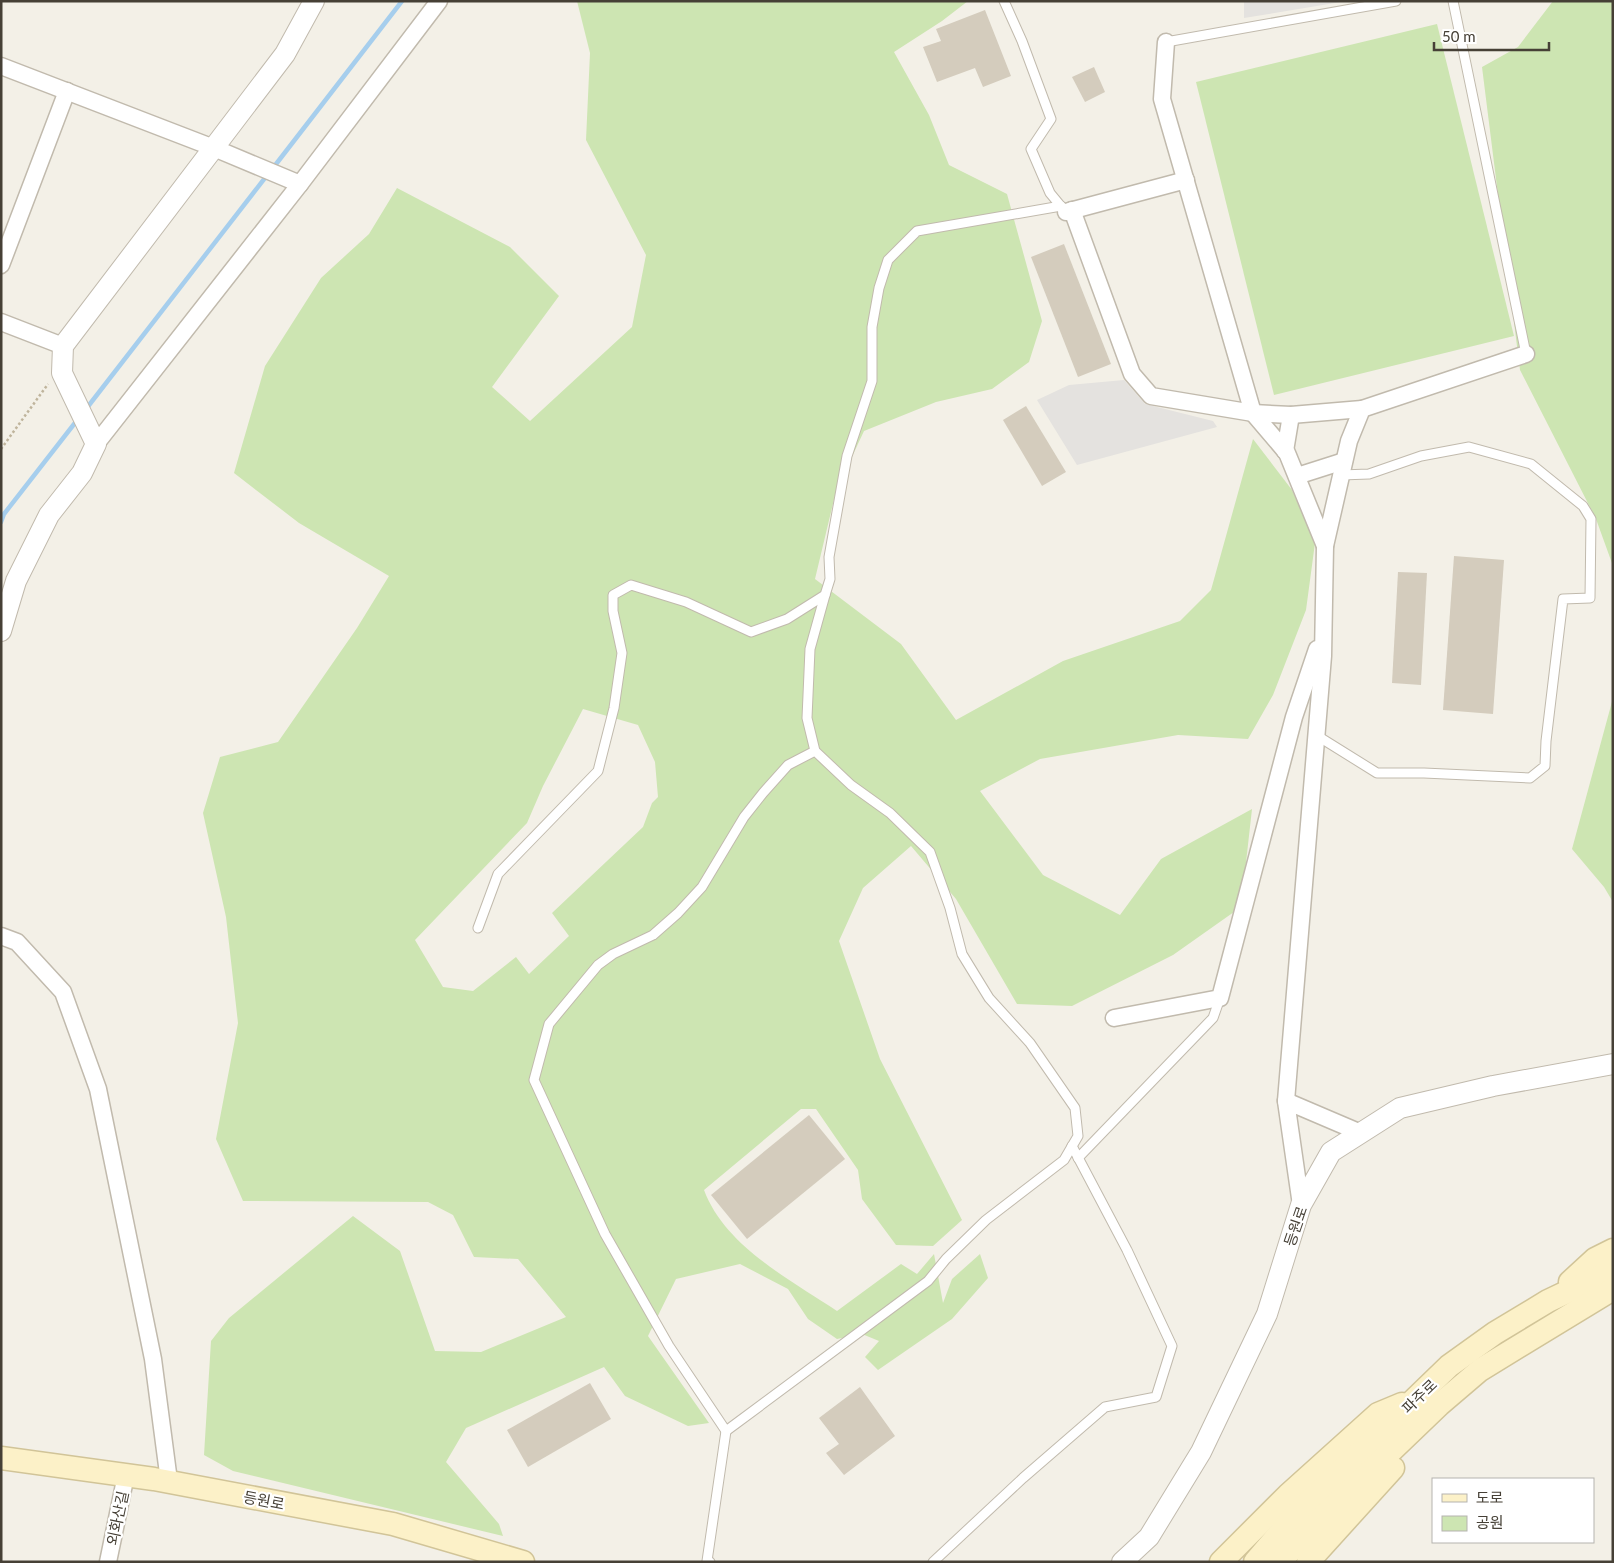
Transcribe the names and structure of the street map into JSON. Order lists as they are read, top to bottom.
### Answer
{
  "streets": {
    "main road": ["등원로", "파주로"],
    "street": ["외화산길"]
  },
  "crossings": [
    ["등원로", "외화산길"]
  ],
  "legend": ["도로", "공원"],
  "scale_bar": "50 m"
}
